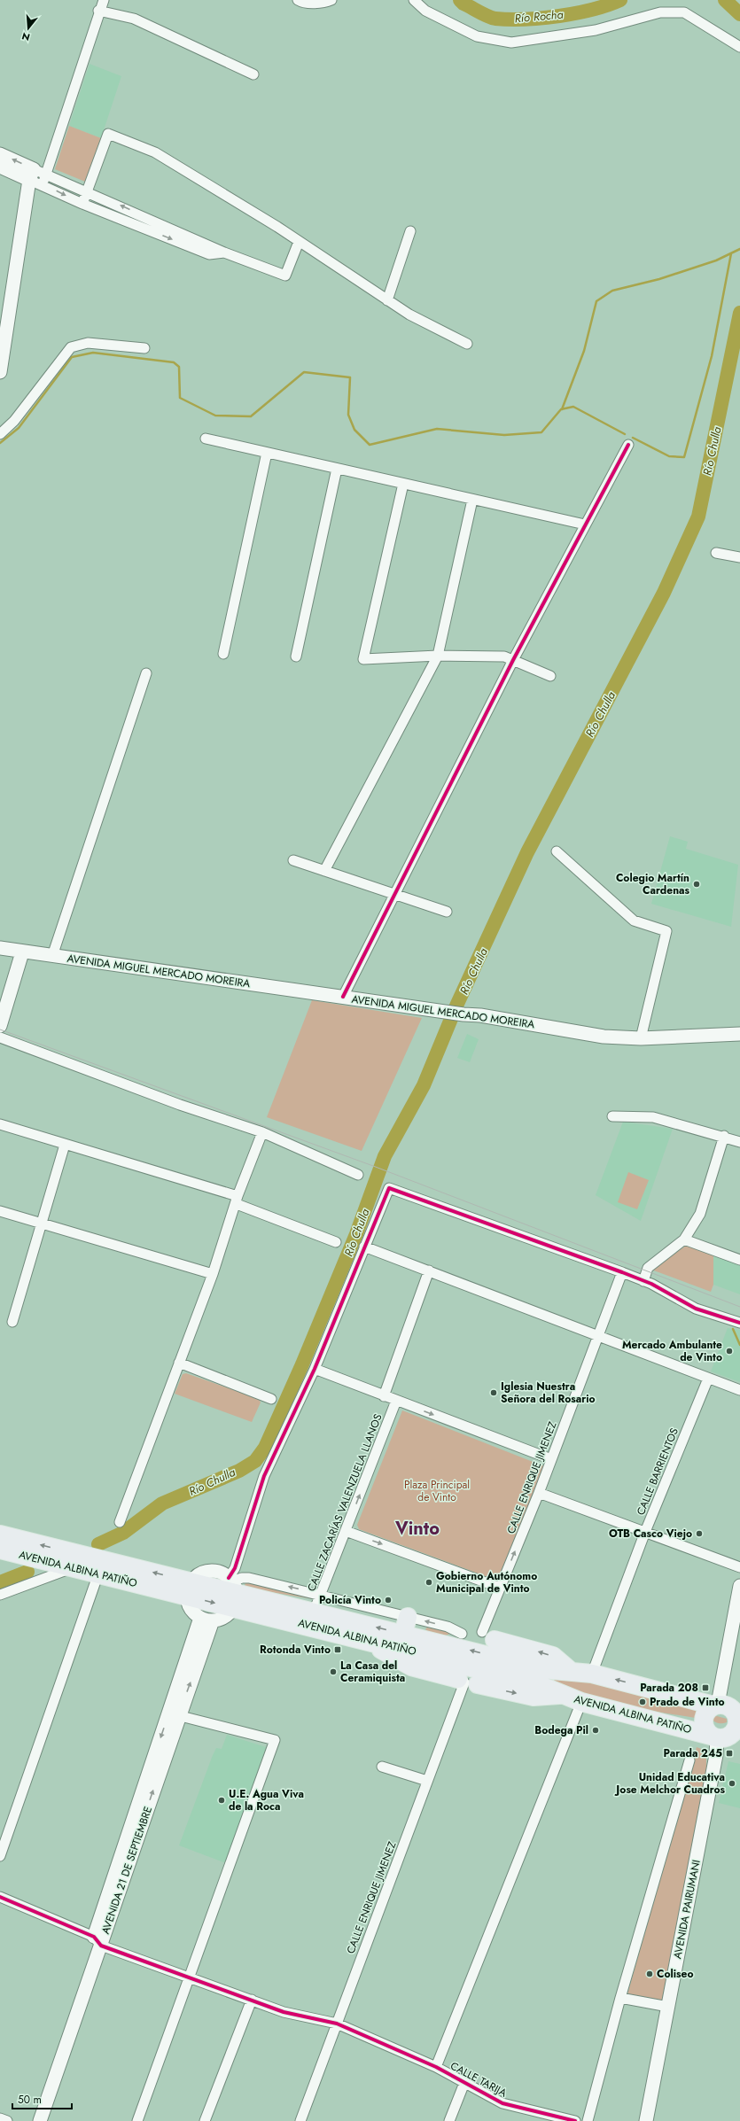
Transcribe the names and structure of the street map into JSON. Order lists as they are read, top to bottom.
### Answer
{
  "streets": {
    "highway": ["AVENIDA ALBINA PATIÑO"],
    "main road": ["AVENIDA MIGUEL MERCADO MOREIRA", "AVENIDA 21 DE SEPTIEMBRE", "AVENIDA PAIRUMANI"],
    "street": [
      "CALLE BARRIENTOS",
      "CALLE ENRIQUE JIMENEZ",
      "CALLE ZACARÍAS VALENZUELA LLANOS",
      "CALLE TARIJA"
    ]
  },
  "crossings": [
    ["CALLE BARRIENTOS", "AVENIDA ALBINA PATIÑO"],
    ["CALLE ENRIQUE JIMENEZ", "CALLE TARIJA"],
    ["CALLE ZACARÍAS VALENZUELA LLANOS", "AVENIDA ALBINA PATIÑO"],
    ["AVENIDA ALBINA PATIÑO", "AVENIDA PAIRUMANI"],
    ["AVENIDA 21 DE SEPTIEMBRE", "CALLE TARIJA"]
  ],
  "one_way": ["CALLE ZACARÍAS VALENZUELA LLANOS"],
  "districts": ["Vinto"],
  "water": ["Río Rocha", "Río Chulla"],
  "parks": ["Plaza Principal de Vinto"],
  "places": {
    "other": [
      "Colegio Martín Cardenas",
      "Mercado Ambulante de Vinto",
      "Iglesia Nuestra Señora del Rosario",
      "OTB Casco Viejo",
      "Gobierno Autónomo Municipal de Vinto",
      "Policía Vinto",
      "La Casa del Ceramiquista",
      "Prado de Vinto",
      "Bodega Pil",
      "Unidad Educativa Jose Melchor Cuadros",
      "U.E. Agua Viva de la Roca",
      "Coliseo"
    ],
    "transit": ["Rotonda Vinto", "Parada 208", "Parada 245"]
  },
  "scale_bar": "50 m",
  "north": "bottom"
}
